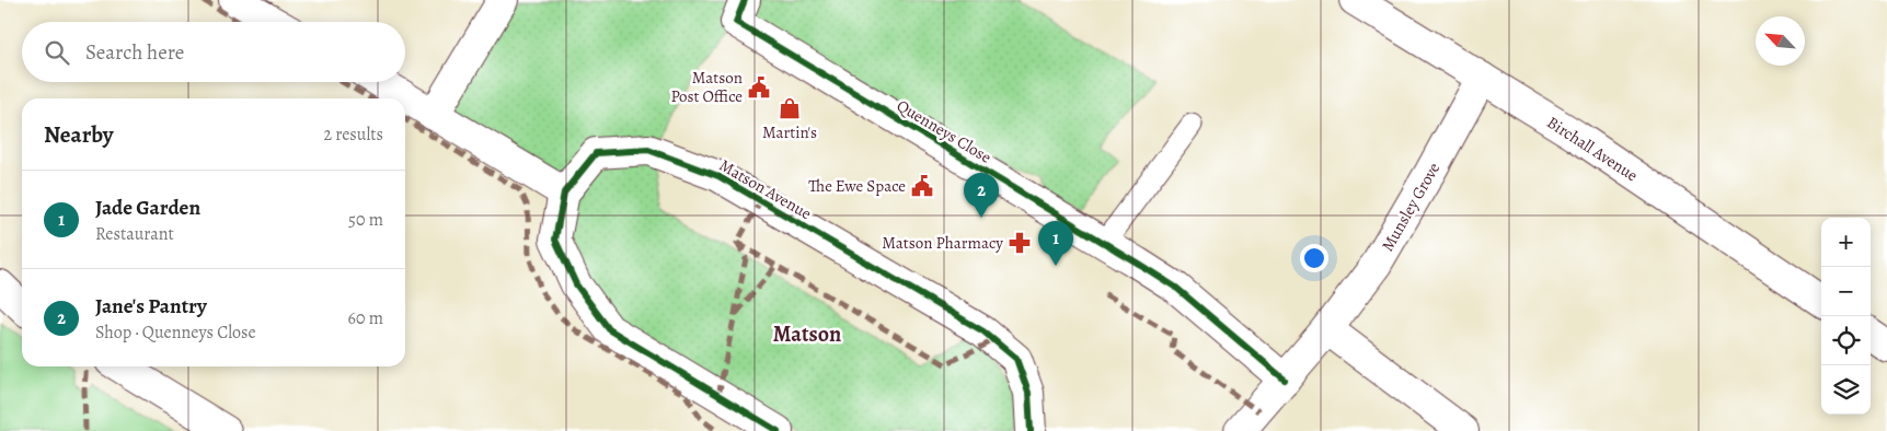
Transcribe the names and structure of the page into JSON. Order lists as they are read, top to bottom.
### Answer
{
  "streets": {
    "street": [
      "Quenneys Close",
      "Birchall Avenue",
      "Matson Avenue",
      "Munsley Grove"
    ]
  },
  "crossings": [
    ["Quenneys Close", "Munsley Grove"],
    ["Birchall Avenue", "Munsley Grove"]
  ],
  "districts": ["Matson"],
  "places": {
    "public building": ["Matson Post Office", "The Ewe Space"],
    "shop": ["Martin's"],
    "pharmacy": ["Matson Pharmacy"]
  },
  "north": "top left",
  "page": {
    "search": "Search here",
    "heading": ["Nearby", "2 results"],
    "list": [
      {
        "mark": "1",
        "name": "Jade Garden",
        "note": "Restaurant",
        "value": "50 m"
      },
      {
        "mark": "2",
        "name": "Jane's Pantry",
        "note": "Shop · Quenneys Close",
        "value": "60 m"
      }
    ],
    "pins": ["2", "1"],
    "map_buttons": ["+", "−"]
  }
}
